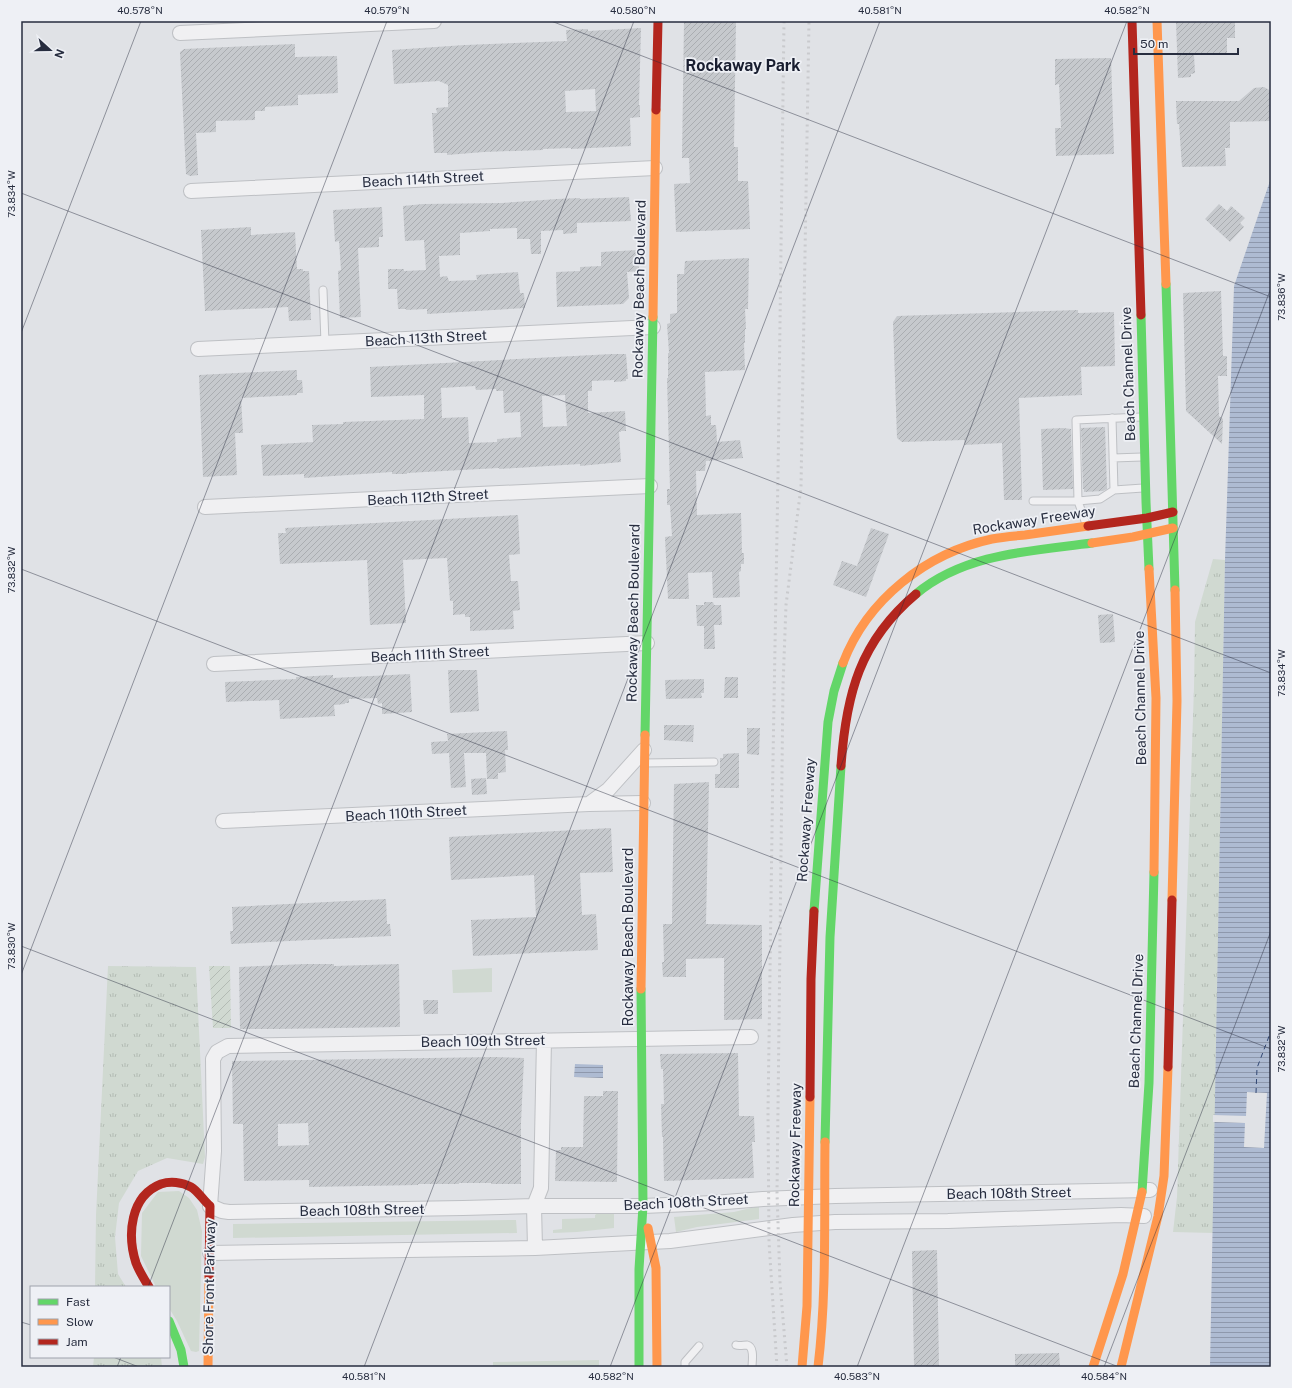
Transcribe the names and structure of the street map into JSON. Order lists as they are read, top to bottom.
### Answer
{
  "streets": {
    "street": [
      "Beach 114th Street",
      "Rockaway Beach Boulevard",
      "Beach 113th Street",
      "Beach Channel Drive",
      "Beach 112th Street",
      "Rockaway Freeway",
      "Beach 111th Street",
      "Beach 110th Street",
      "Beach 109th Street",
      "Beach 108th Street",
      "Shore Front Parkway"
    ]
  },
  "crossings": [
    ["Beach 114th Street", "Rockaway Beach Boulevard"],
    ["Rockaway Beach Boulevard", "Beach 113th Street"],
    ["Rockaway Beach Boulevard", "Beach 112th Street"],
    ["Rockaway Beach Boulevard", "Beach 111th Street"],
    ["Rockaway Beach Boulevard", "Beach 110th Street"],
    ["Rockaway Beach Boulevard", "Beach 109th Street"],
    ["Rockaway Beach Boulevard", "Beach 108th Street"],
    ["Beach Channel Drive", "Rockaway Freeway"],
    ["Beach Channel Drive", "Beach 108th Street"],
    ["Rockaway Freeway", "Beach 108th Street"],
    ["Beach 109th Street", "Shore Front Parkway"],
    ["Beach 108th Street", "Shore Front Parkway"]
  ],
  "districts": ["Rockaway Park"],
  "legend": ["Fast", "Slow", "Jam"],
  "scale_bar": "50 m",
  "north": "right",
  "coordinates": [
    "40.578°N",
    "40.579°N",
    "40.580°N",
    "40.581°N",
    "40.582°N",
    "73.834°W",
    "73.836°W",
    "73.832°W",
    "73.830°W",
    "40.583°N",
    "40.584°N"
  ]
}
